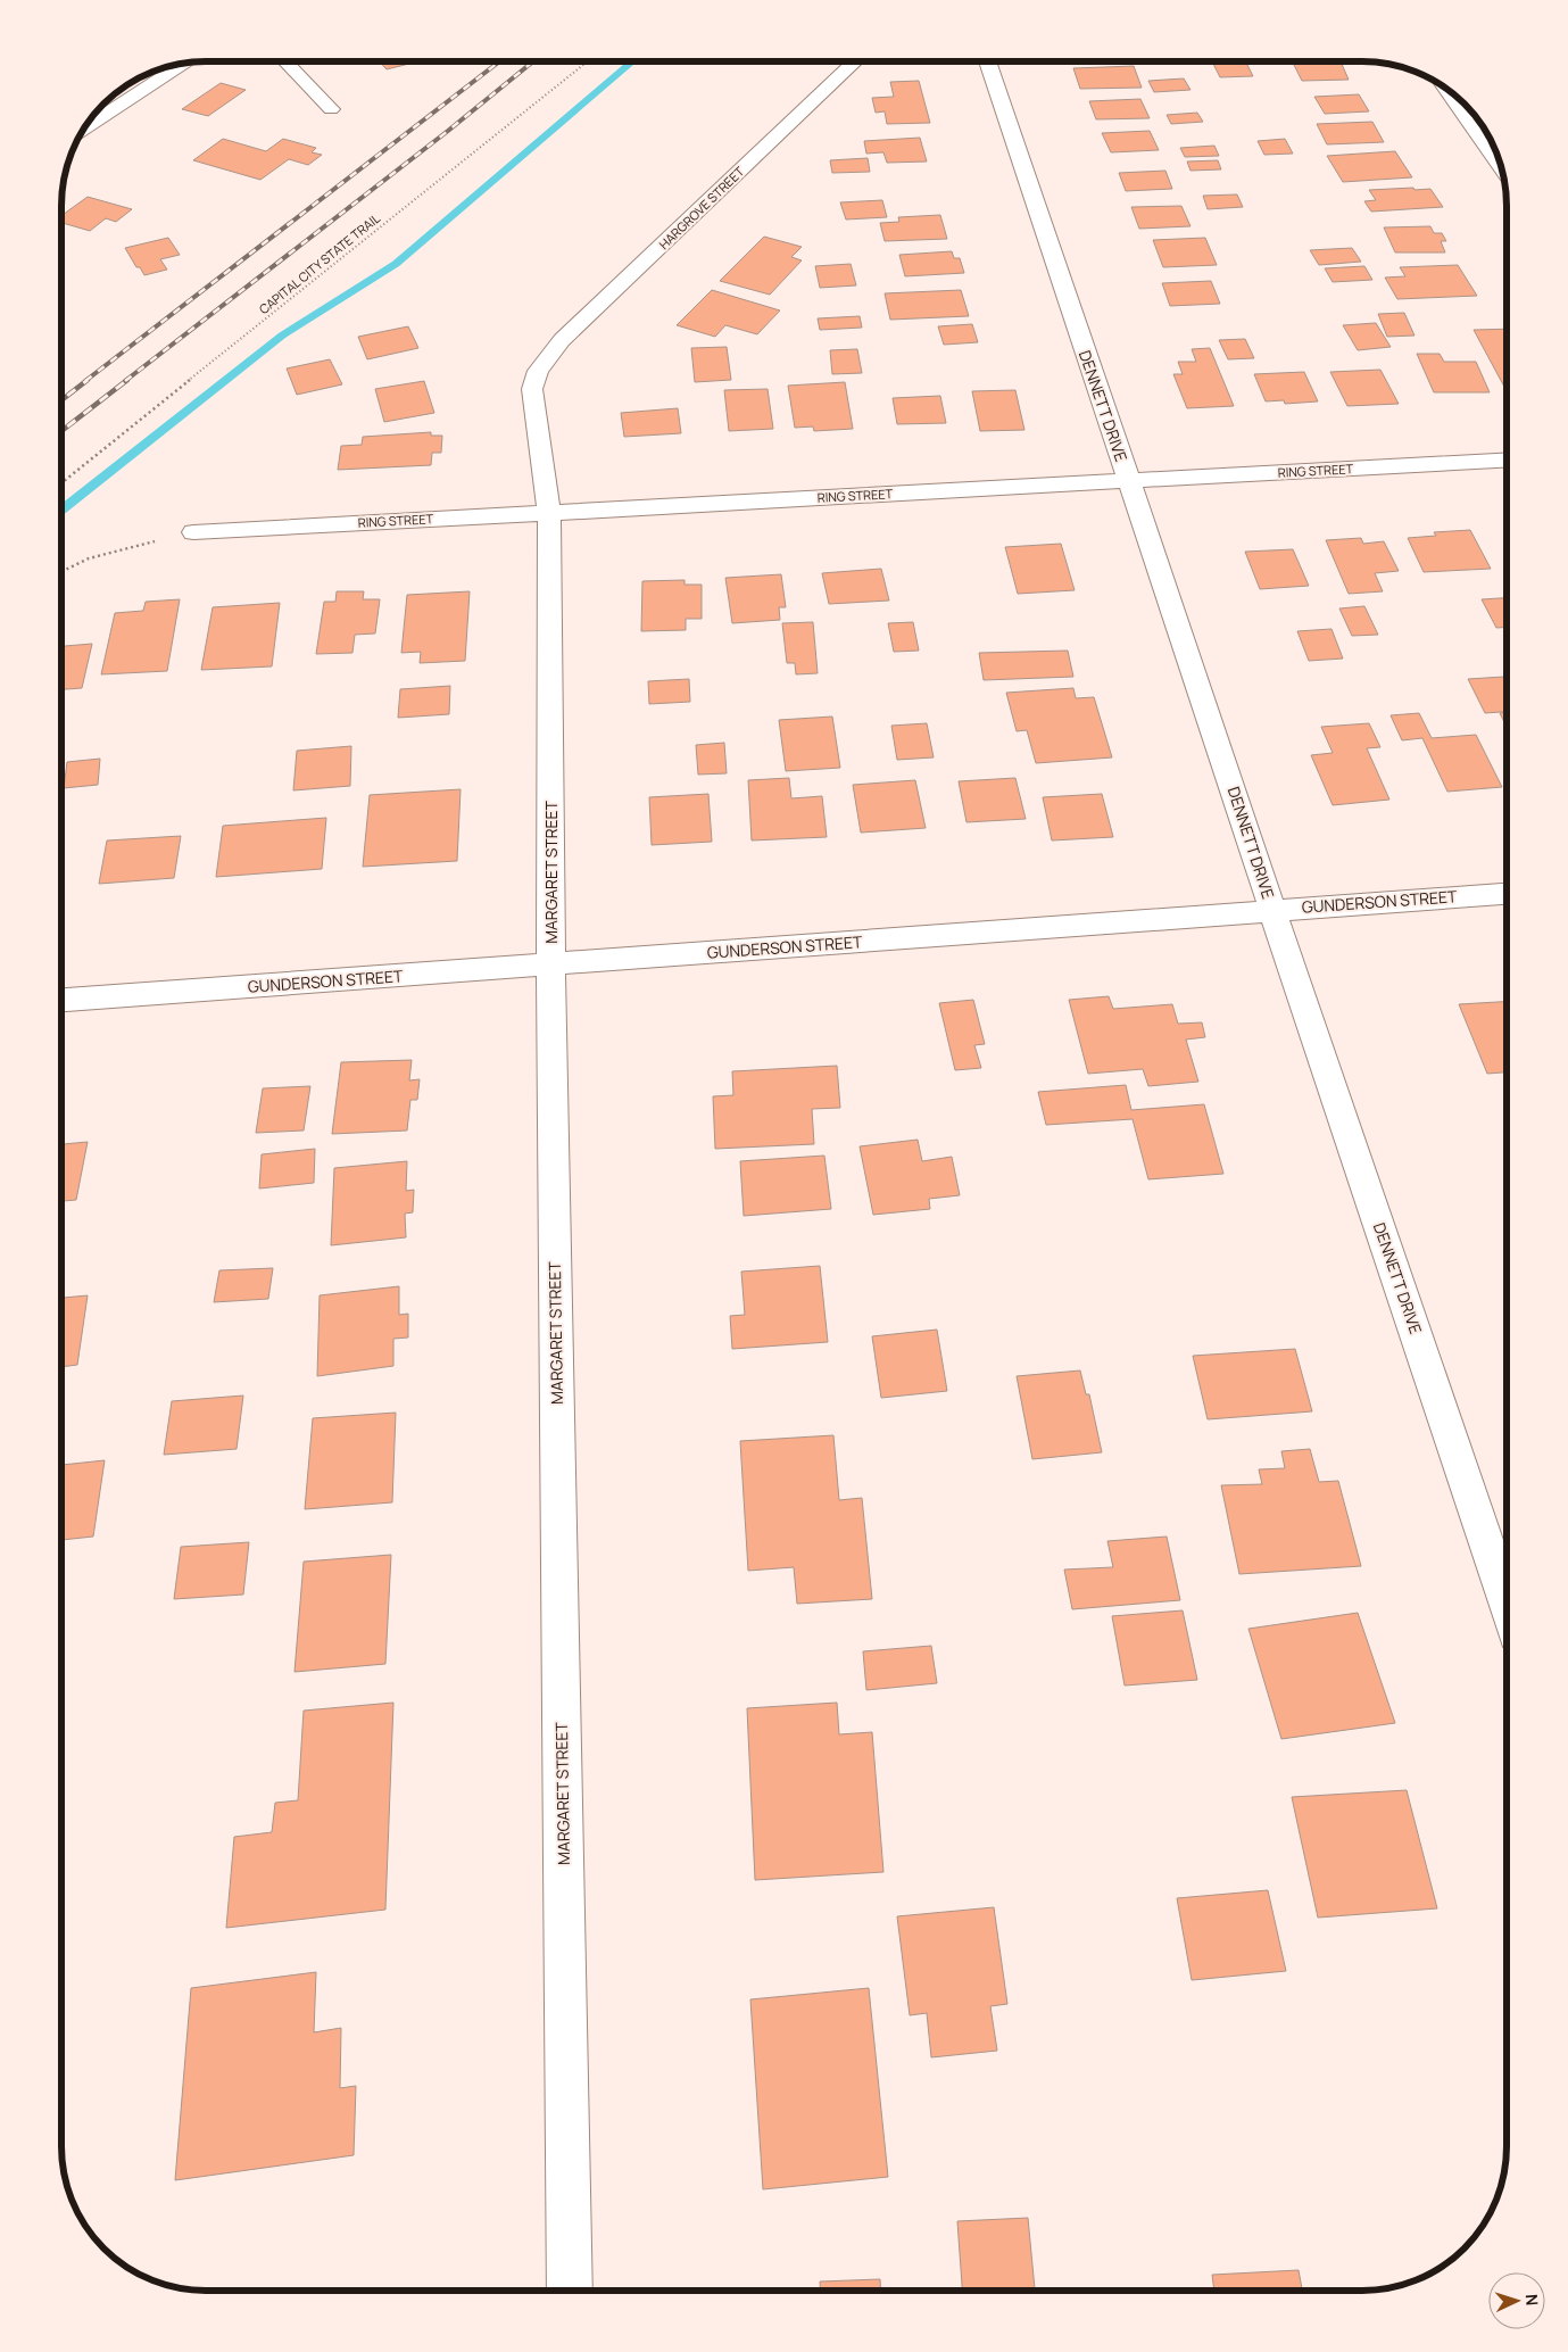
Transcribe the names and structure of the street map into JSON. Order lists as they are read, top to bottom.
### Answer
{
  "streets": {
    "street": [
      "HARGROVE STREET",
      "DENNETT DRIVE",
      "RING STREET",
      "MARGARET STREET",
      "GUNDERSON STREET"
    ],
    "path": ["CAPITAL CITY STATE TRAIL"]
  },
  "crossings": [
    ["HARGROVE STREET", "MARGARET STREET"],
    ["DENNETT DRIVE", "RING STREET"],
    ["DENNETT DRIVE", "GUNDERSON STREET"],
    ["RING STREET", "MARGARET STREET"],
    ["MARGARET STREET", "GUNDERSON STREET"]
  ],
  "north": "right"
}
